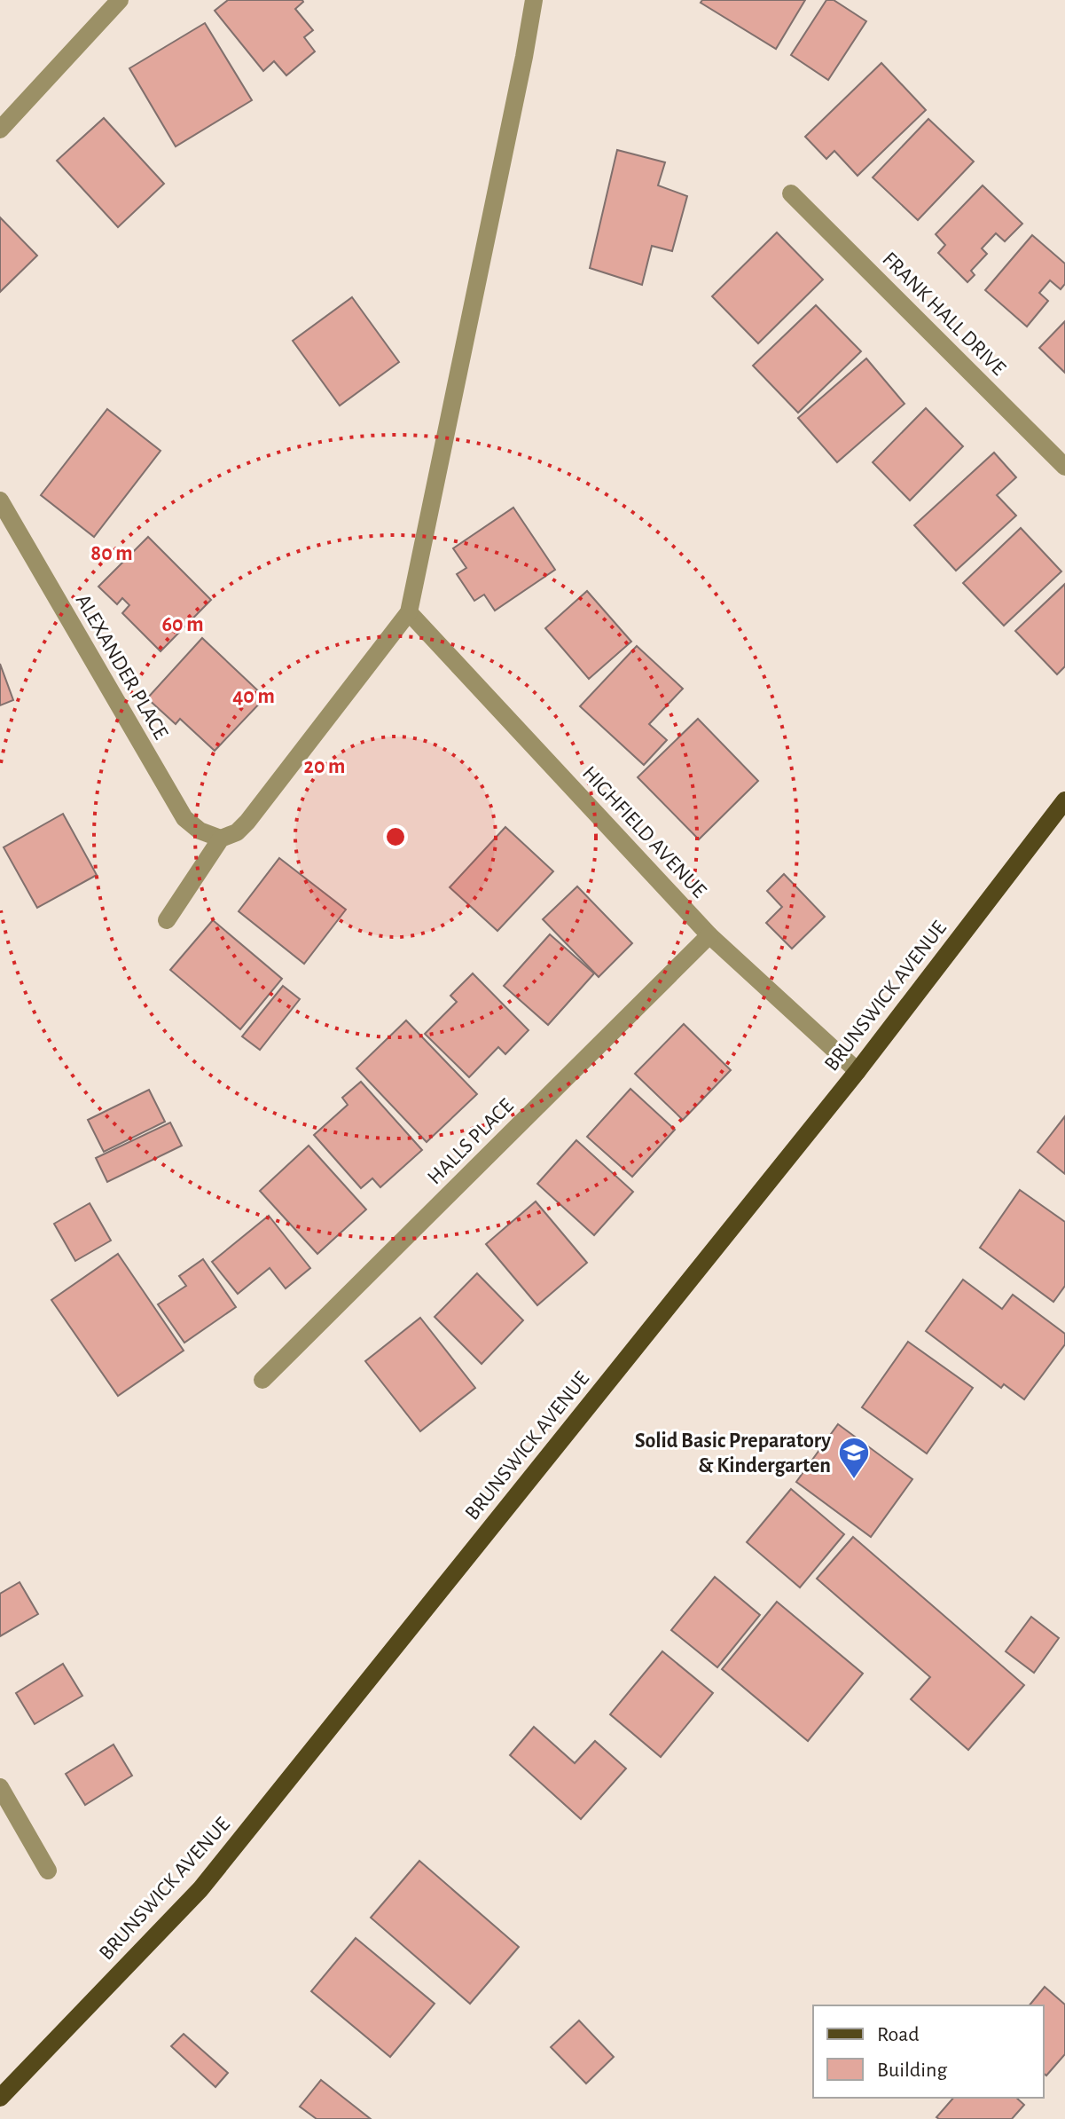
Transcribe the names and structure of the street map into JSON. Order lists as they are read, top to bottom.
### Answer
{
  "streets": {
    "main road": ["BRUNSWICK AVENUE"],
    "street": [
      "FRANK HALL DRIVE",
      "ALEXANDER PLACE",
      "HIGHFIELD AVENUE",
      "HALLS PLACE"
    ]
  },
  "crossings": [
    ["HIGHFIELD AVENUE", "BRUNSWICK AVENUE"],
    ["HIGHFIELD AVENUE", "HALLS PLACE"]
  ],
  "places": {
    "school or university": ["Solid Basic Preparatory & Kindergarten"]
  },
  "legend": ["Road", "Building"],
  "rings": [
    "80 m",
    "60 m",
    "40 m",
    "20 m"
  ]
}
